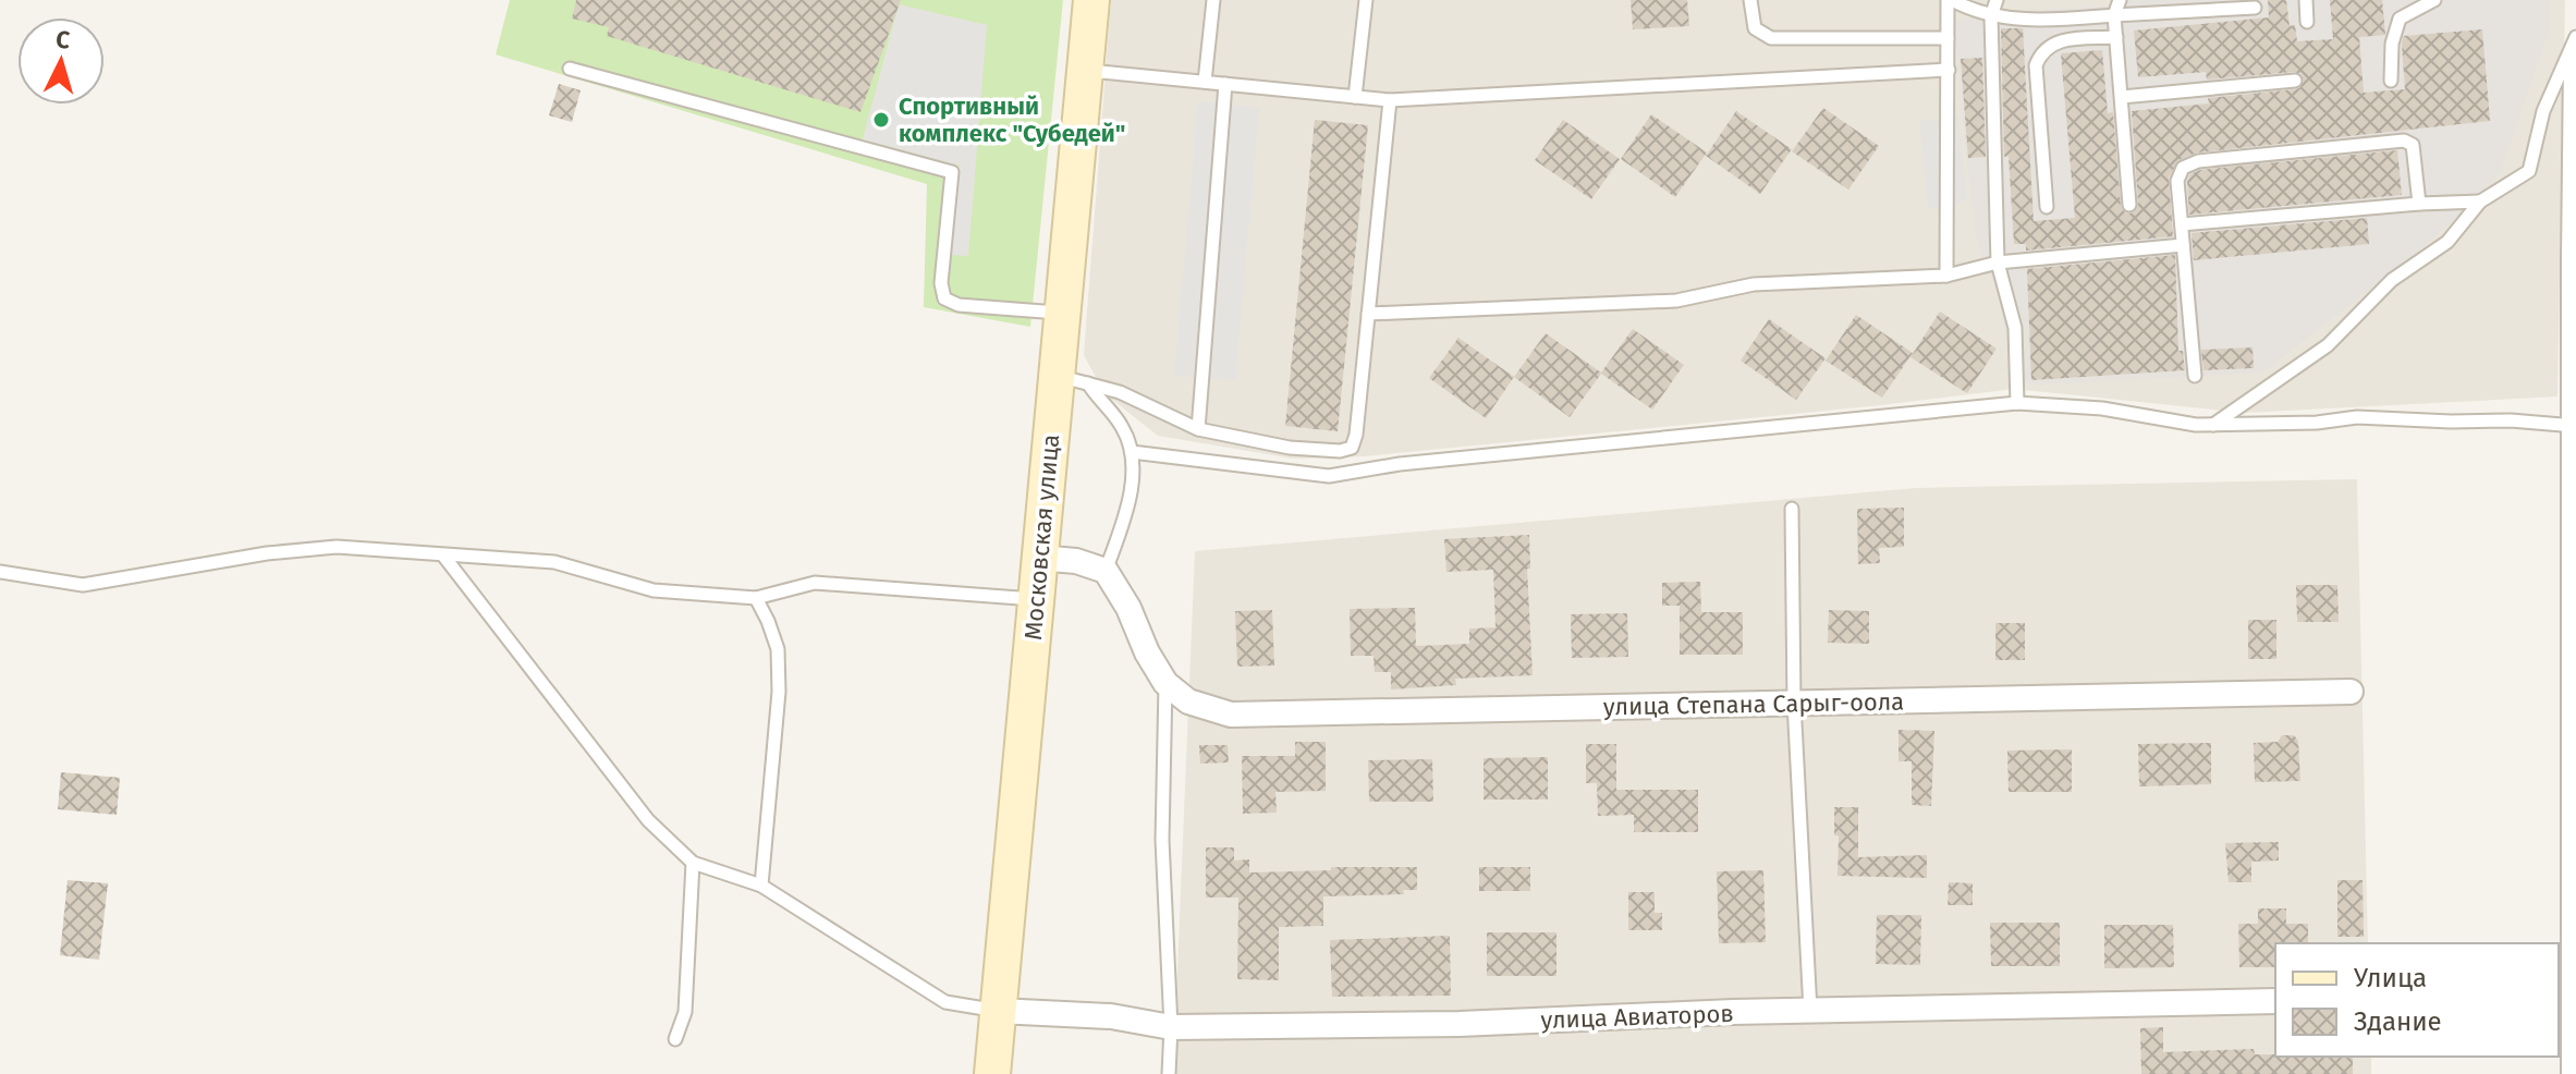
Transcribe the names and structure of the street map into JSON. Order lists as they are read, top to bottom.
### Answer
{
  "streets": {
    "main road": ["Московская улица"],
    "street": ["улица Степана Сарыг-оола", "улица Авиаторов"]
  },
  "crossings": [
    ["Московская улица", "улица Авиаторов"]
  ],
  "places": ["Спортивный комплекс \"Субедей\""],
  "legend": ["Улица", "Здание"],
  "north": "top"
}
